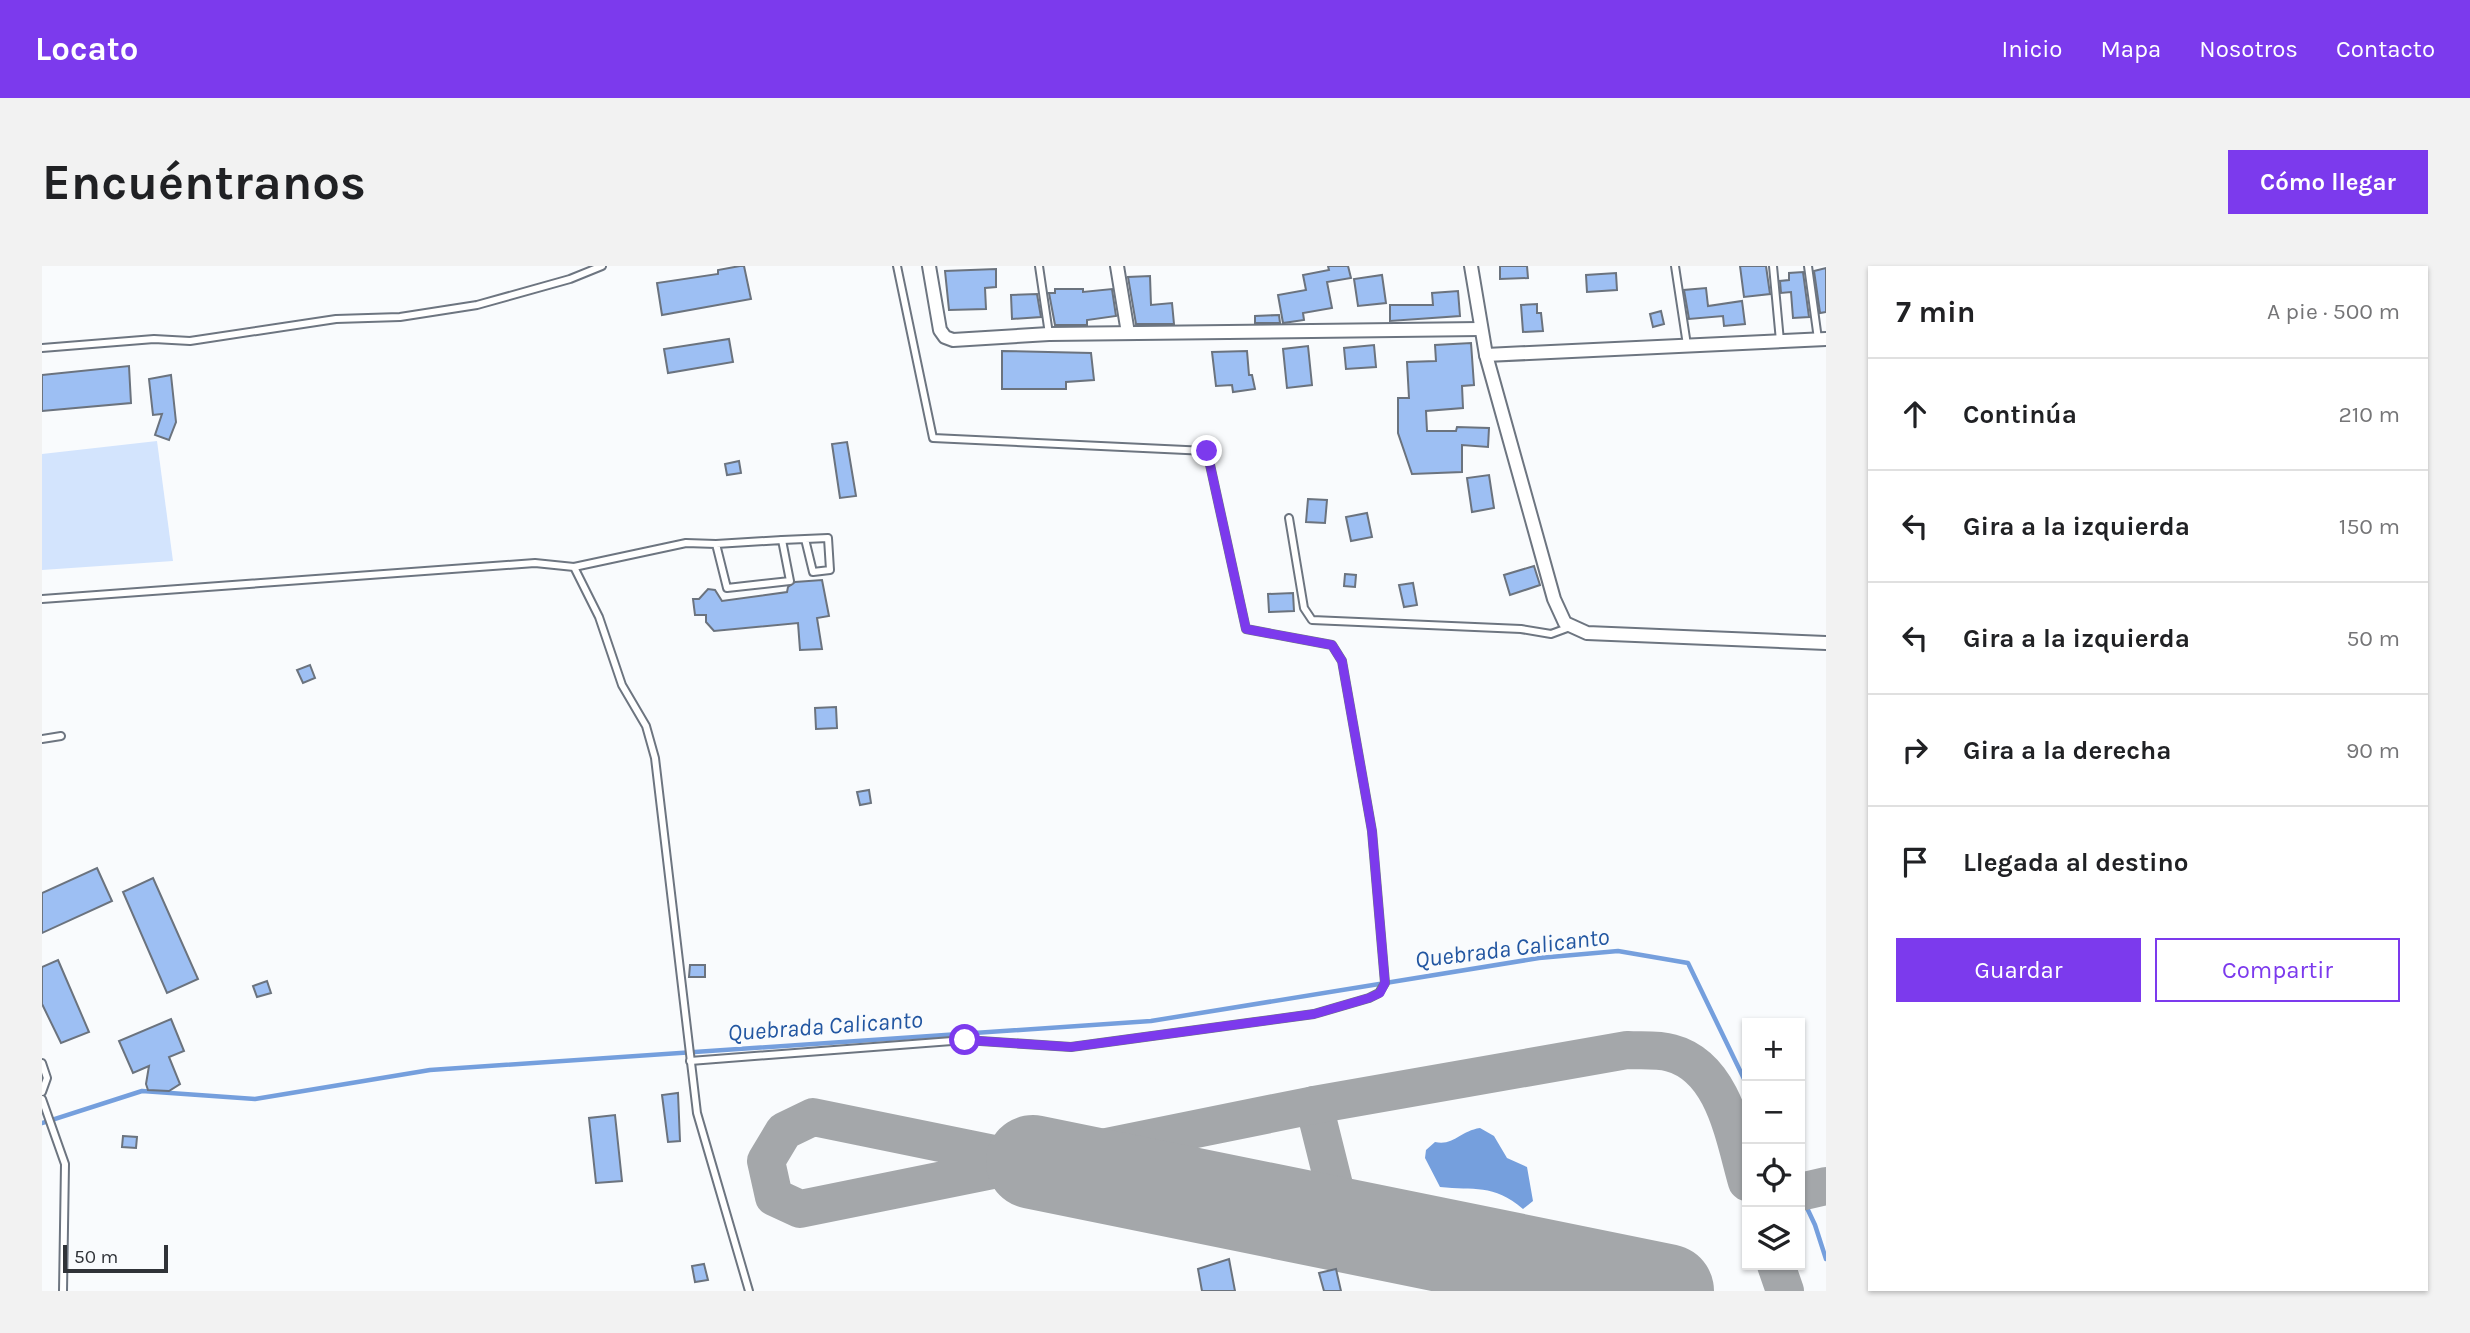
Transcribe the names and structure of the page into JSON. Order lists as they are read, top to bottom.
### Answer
{
  "water": ["Quebrada Calicanto"],
  "scale_bar": "50 m",
  "page": {
    "header": "Locato",
    "nav": [
      "Inicio",
      "Mapa",
      "Nosotros",
      "Contacto"
    ],
    "buttons": [
      "Cómo llegar",
      ["Guardar", "Compartir"]
    ],
    "title": "Encuéntranos",
    "heading": ["7 min", "A pie · 500 m"],
    "list": [
      ["Continúa", "210 m"],
      ["Gira a la izquierda", "150 m"],
      ["Gira a la izquierda", "50 m"],
      ["Gira a la derecha", "90 m"],
      "Llegada al destino"
    ],
    "map_buttons": ["+", "−"],
    "scale": "50 m"
  }
}
